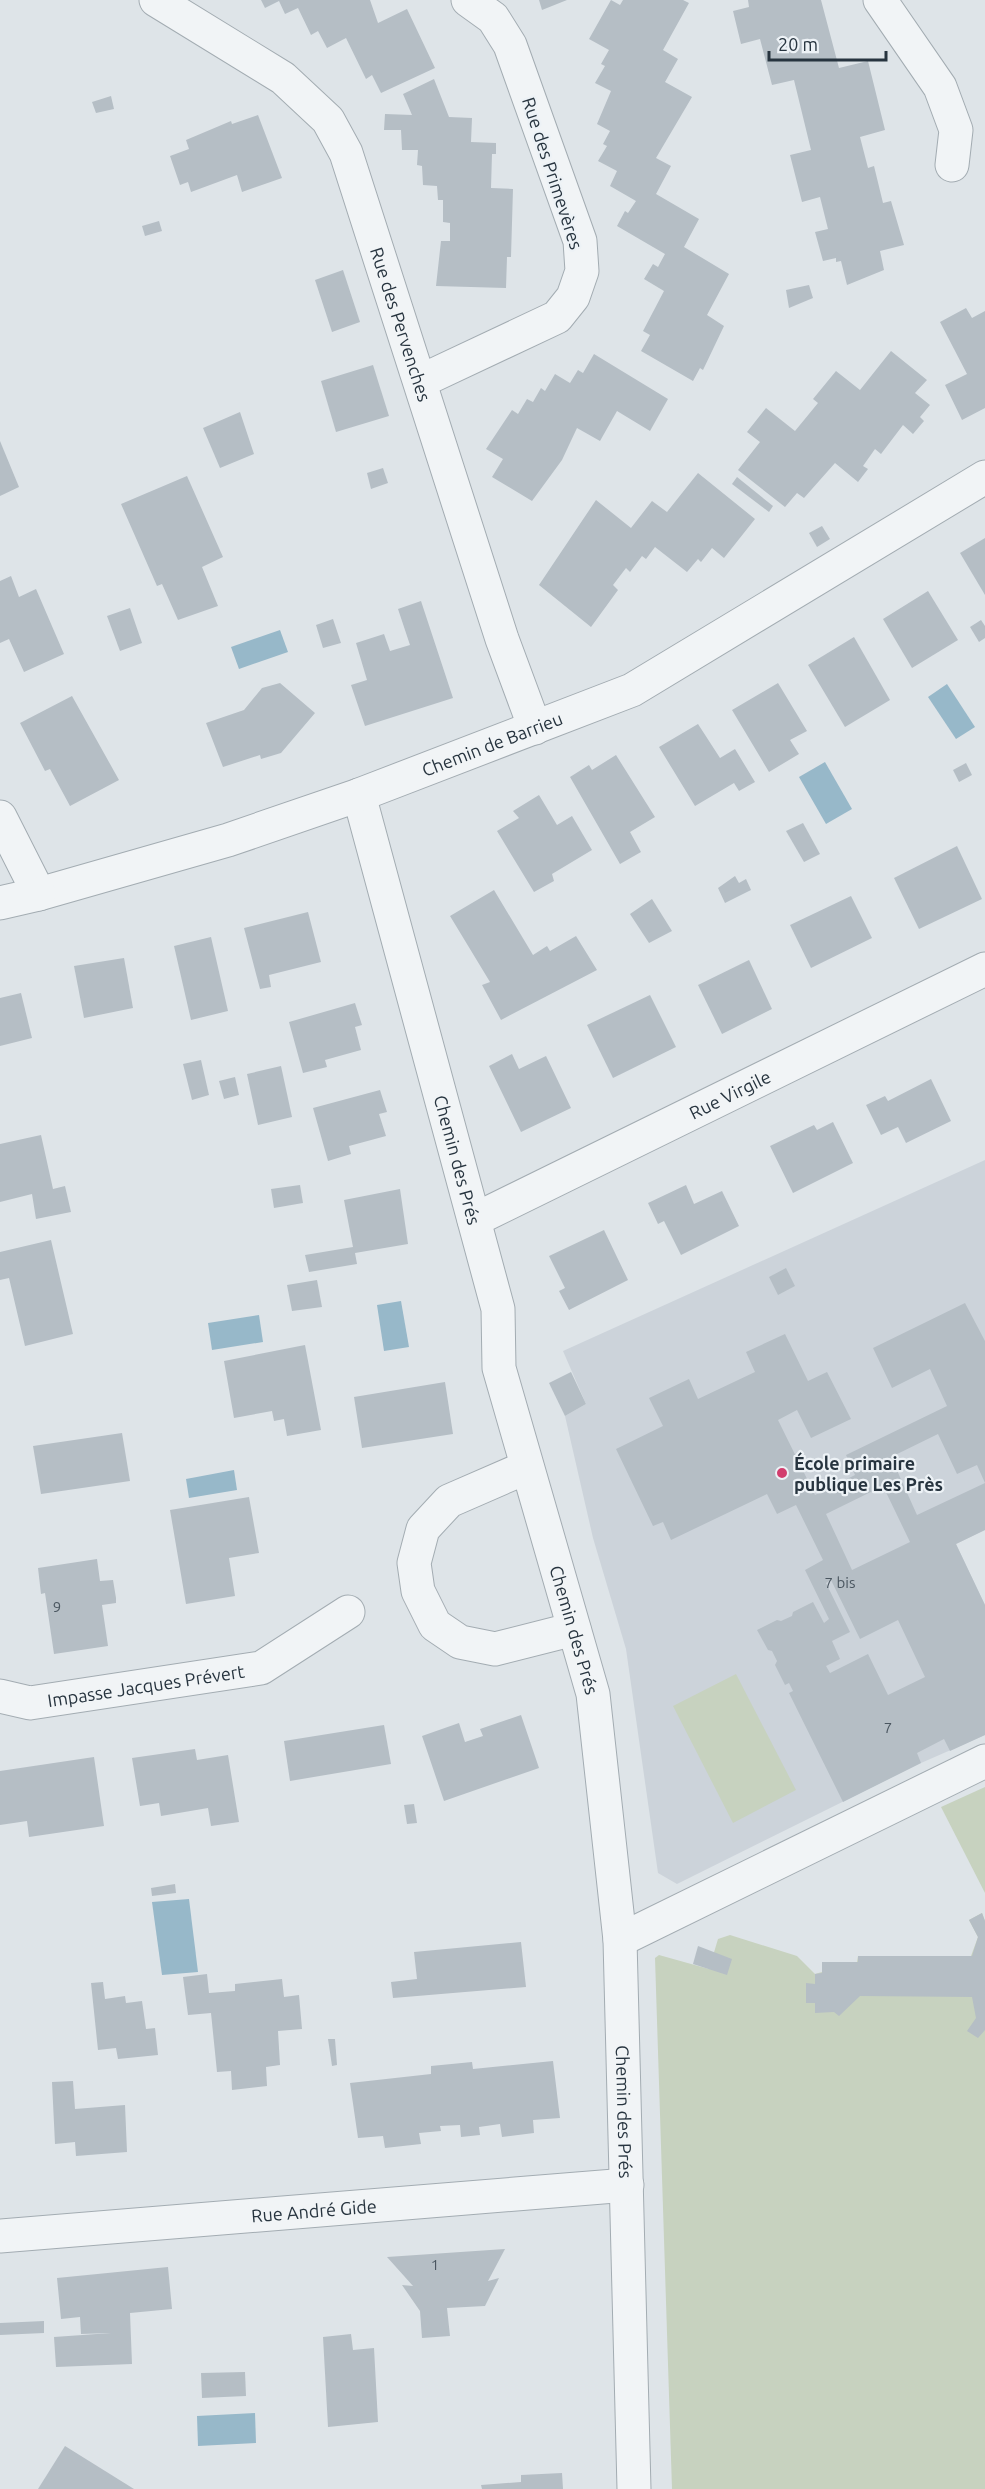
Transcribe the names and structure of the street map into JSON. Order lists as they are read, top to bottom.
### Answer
{
  "streets": {
    "street": [
      "Rue des Primevères",
      "Rue des Pervenches",
      "Chemin de Barrieu",
      "Rue Virgile",
      "Chemin des Prés",
      "Impasse Jacques Prévert",
      "Rue André Gide"
    ]
  },
  "crossings": [
    ["Rue des Primevères", "Rue des Pervenches"],
    ["Rue des Pervenches", "Chemin de Barrieu"],
    ["Chemin de Barrieu", "Chemin des Prés"],
    ["Rue Virgile", "Chemin des Prés"],
    ["Chemin des Prés", "Rue André Gide"]
  ],
  "places": ["École primaire publique Les Près"],
  "house_numbers": [
    "7 bis",
    "9",
    "7",
    "1"
  ],
  "scale_bar": "20 m"
}
